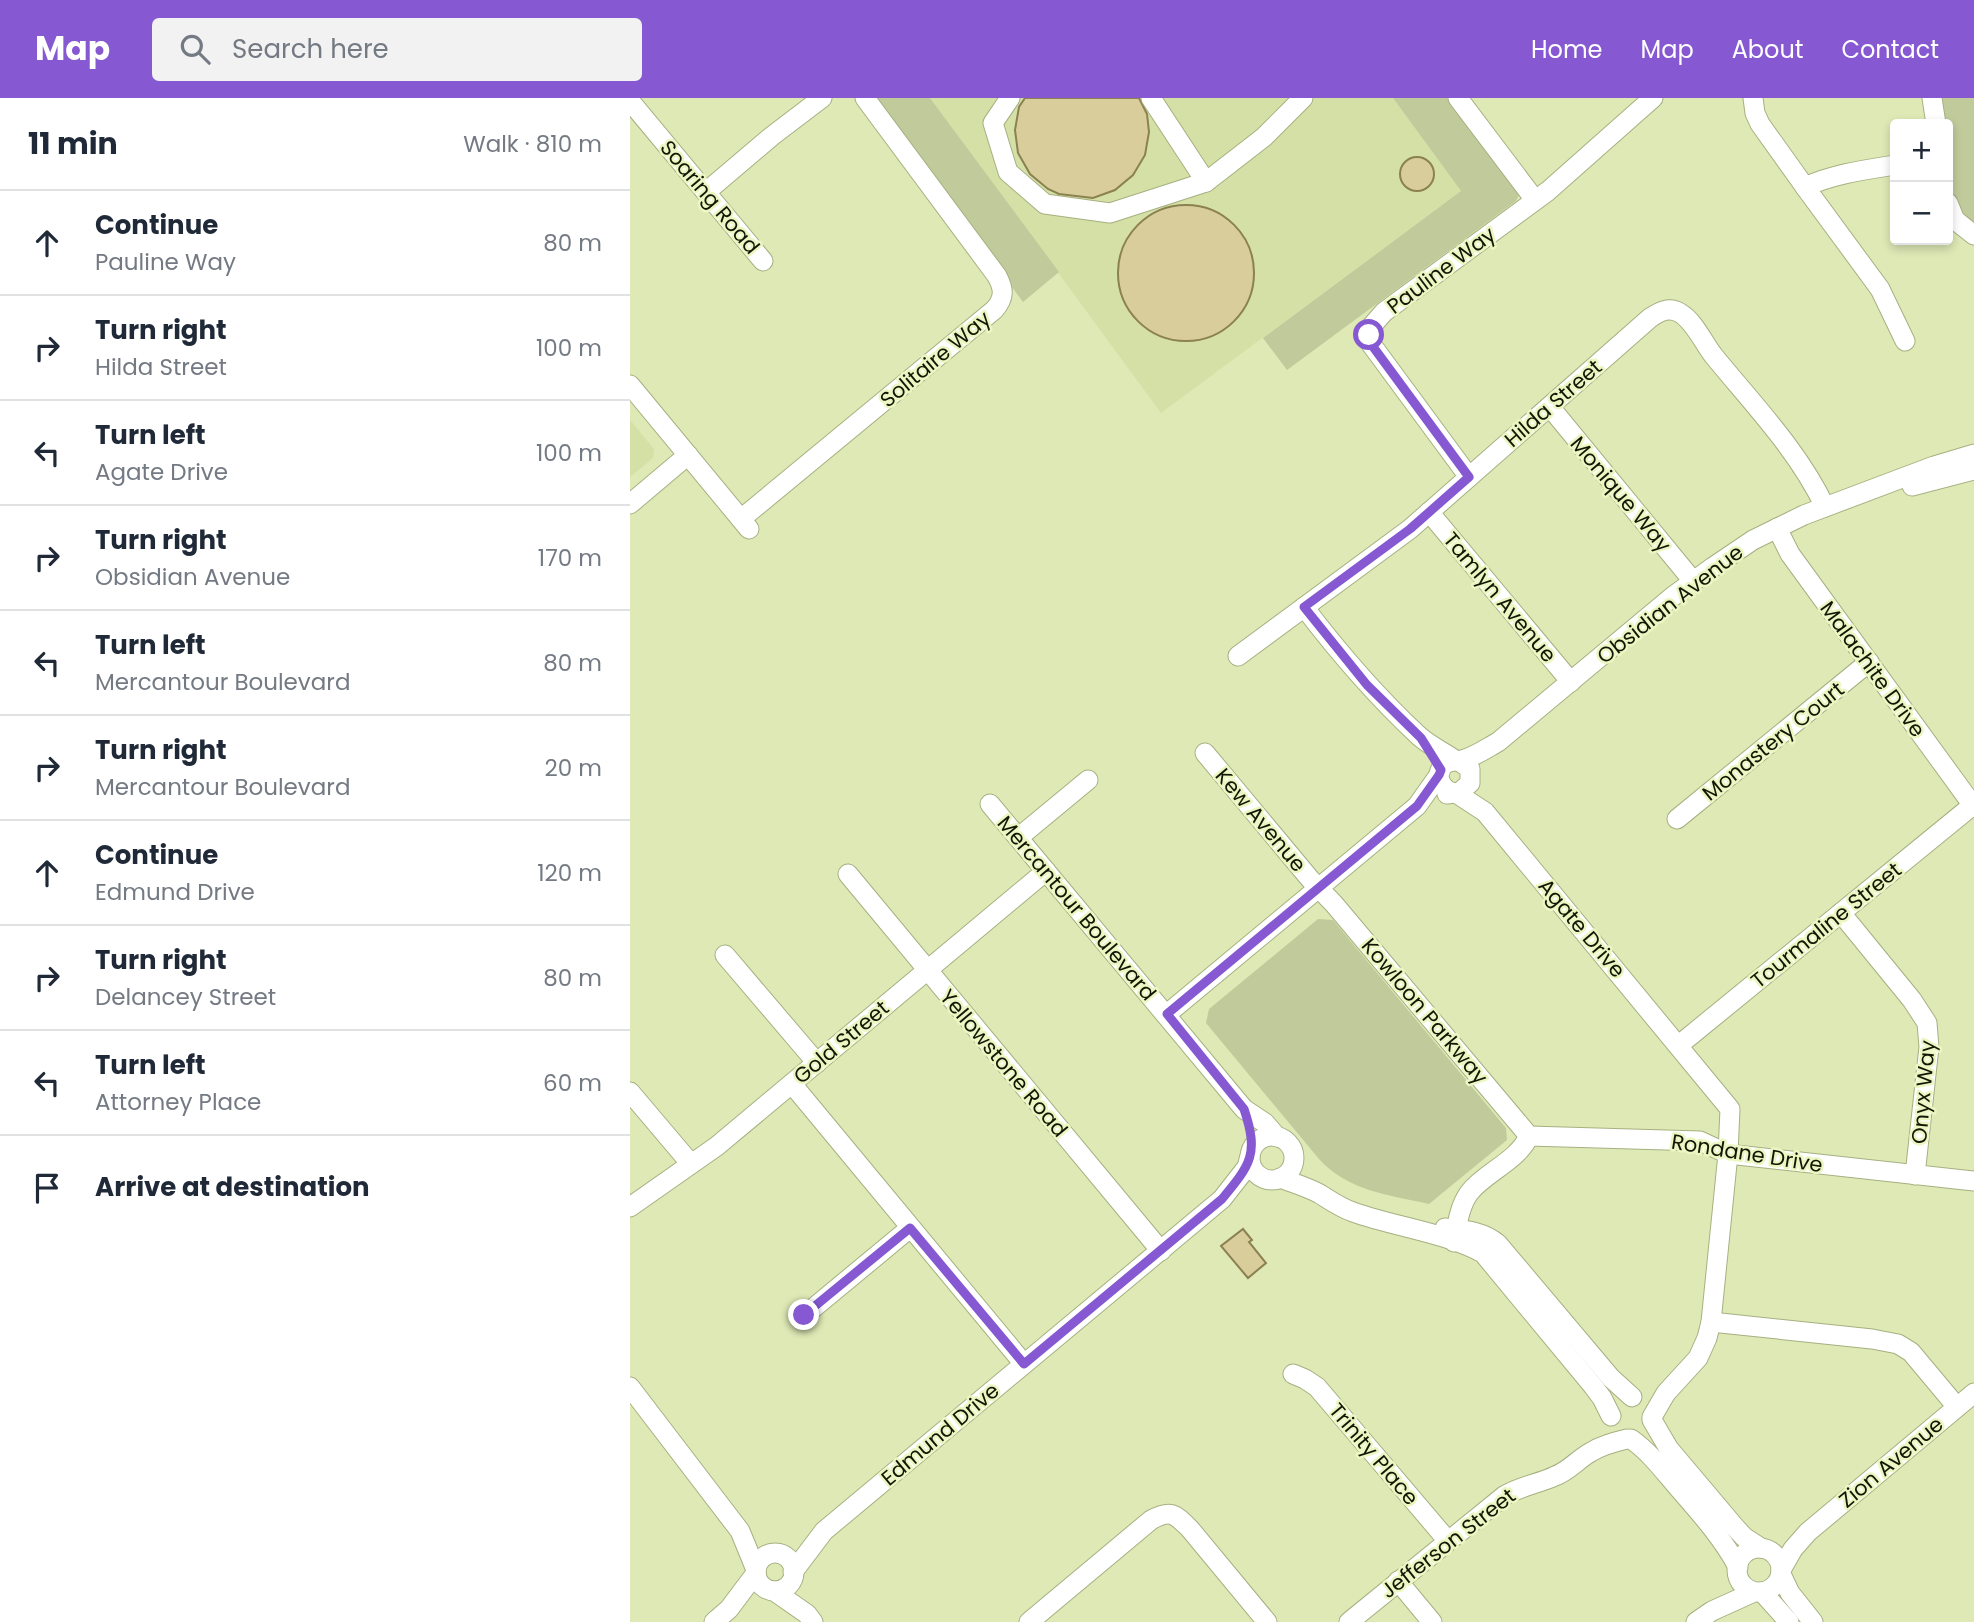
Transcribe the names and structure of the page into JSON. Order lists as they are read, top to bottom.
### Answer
{
  "streets": {
    "street": [
      "Soaring Road",
      "Pauline Way",
      "Solitaire Way",
      "Hilda Street",
      "Monique Way",
      "Tamlyn Avenue",
      "Obsidian Avenue",
      "Malachite Drive",
      "Monastery Court",
      "Kew Avenue",
      "Mercantour Boulevard",
      "Tourmaline Street",
      "Agate Drive",
      "Kowloon Parkway",
      "Gold Street",
      "Yellowstone Road",
      "Onyx Way",
      "Rondane Drive",
      "Edmund Drive",
      "Trinity Place",
      "Zion Avenue",
      "Jefferson Street"
    ]
  },
  "crossings": [
    ["Pauline Way", "Hilda Street"],
    ["Hilda Street", "Monique Way"],
    ["Hilda Street", "Tamlyn Avenue"],
    ["Hilda Street", "Obsidian Avenue"],
    ["Monique Way", "Obsidian Avenue"],
    ["Tamlyn Avenue", "Obsidian Avenue"],
    ["Obsidian Avenue", "Malachite Drive"],
    ["Obsidian Avenue", "Kew Avenue"],
    ["Obsidian Avenue", "Mercantour Boulevard"],
    ["Obsidian Avenue", "Agate Drive"],
    ["Obsidian Avenue", "Kowloon Parkway"],
    ["Malachite Drive", "Monastery Court"],
    ["Malachite Drive", "Tourmaline Street"],
    ["Kew Avenue", "Kowloon Parkway"],
    ["Mercantour Boulevard", "Gold Street"],
    ["Tourmaline Street", "Agate Drive"],
    ["Tourmaline Street", "Onyx Way"],
    ["Agate Drive", "Rondane Drive"],
    ["Agate Drive", "Jefferson Street"],
    ["Kowloon Parkway", "Rondane Drive"],
    ["Gold Street", "Yellowstone Road"],
    ["Yellowstone Road", "Edmund Drive"],
    ["Onyx Way", "Rondane Drive"],
    ["Trinity Place", "Jefferson Street"]
  ],
  "page": {
    "header": "Map",
    "search": "Search here",
    "nav": [
      "Home",
      "Map",
      "About",
      "Contact"
    ],
    "heading": ["11 min", "Walk · 810 m"],
    "map_buttons": ["+", "−"],
    "list": [
      ["Continue", "Pauline Way", "80 m"],
      ["Turn right", "Hilda Street", "100 m"],
      ["Turn left", "Agate Drive", "100 m"],
      ["Turn right", "Obsidian Avenue", "170 m"],
      ["Turn left", "Mercantour Boulevard", "80 m"],
      ["Turn right", "Mercantour Boulevard", "20 m"],
      ["Continue", "Edmund Drive", "120 m"],
      ["Turn right", "Delancey Street", "80 m"],
      ["Turn left", "Attorney Place", "60 m"],
      "Arrive at destination"
    ]
  }
}
